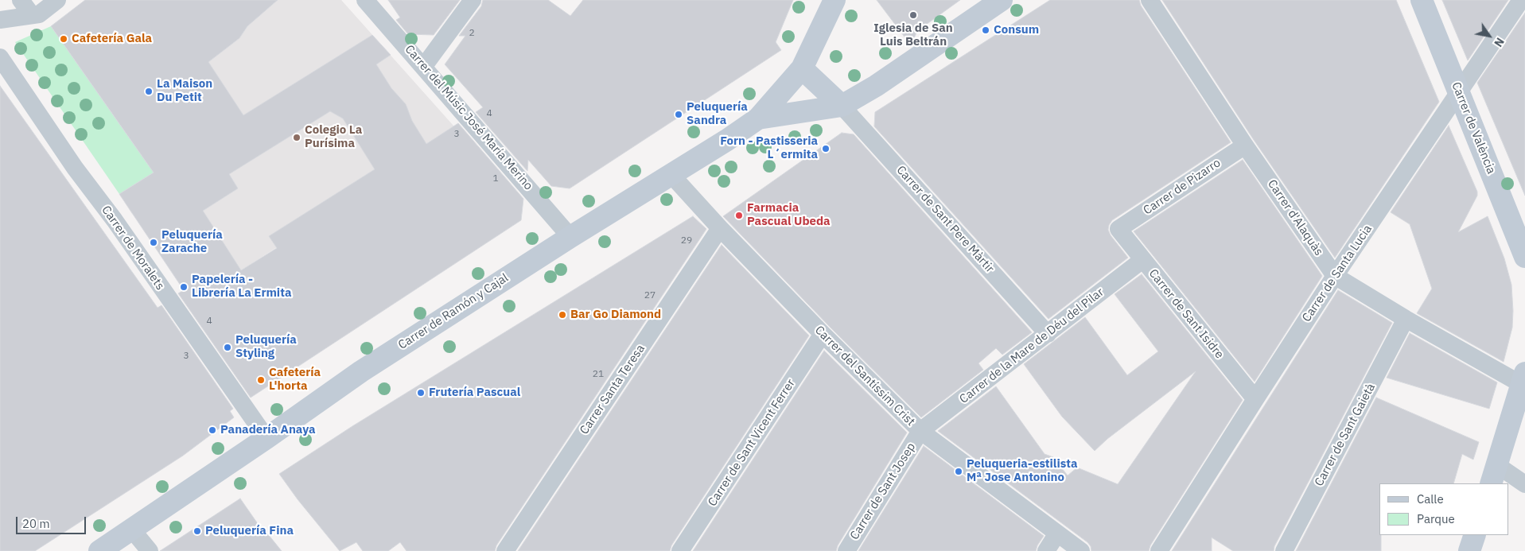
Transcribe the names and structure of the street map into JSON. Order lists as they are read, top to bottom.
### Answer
{
  "streets": {
    "street": [
      "Carrer del Músic José María Merino",
      "Carrer de València",
      "Carrer de Pizarro",
      "Carrer d'Alaquàs",
      "Carrer de Sant Pere Màrtir",
      "Carrer de Moralets",
      "Carrer de Santa Lucia",
      "Carrer de Ramón y Cajal",
      "Carrer de Sant Isidre",
      "Carrer de la Mare de Déu del Pilar",
      "Carrer del Santíssim Crist",
      "Carrer Santa Teresa",
      "Carrer de Sant Gaietà",
      "Carrer de Sant Vicent Ferrer",
      "Carrer de Sant Josep"
    ]
  },
  "crossings": [
    ["Carrer del Músic José María Merino", "Carrer de Ramón y Cajal"],
    ["Carrer de València", "Carrer de Santa Lucia"],
    ["Carrer de Pizarro", "Carrer d'Alaquàs"],
    ["Carrer de Pizarro", "Carrer de Sant Isidre"],
    ["Carrer d'Alaquàs", "Carrer de Santa Lucia"],
    ["Carrer d'Alaquàs", "Carrer de Sant Gaietà"],
    ["Carrer de Sant Pere Màrtir", "Carrer de la Mare de Déu del Pilar"],
    ["Carrer de Moralets", "Carrer de Ramón y Cajal"],
    ["Carrer de Santa Lucia", "Carrer de Sant Isidre"],
    ["Carrer de Ramón y Cajal", "Carrer del Santíssim Crist"],
    ["Carrer de Sant Isidre", "Carrer de la Mare de Déu del Pilar"],
    ["Carrer de la Mare de Déu del Pilar", "Carrer del Santíssim Crist"],
    ["Carrer de la Mare de Déu del Pilar", "Carrer de Sant Josep"],
    ["Carrer del Santíssim Crist", "Carrer Santa Teresa"],
    ["Carrer del Santíssim Crist", "Carrer de Sant Vicent Ferrer"],
    ["Carrer del Santíssim Crist", "Carrer de Sant Josep"]
  ],
  "places": [
    "Iglesia de San Luis Beltrán",
    "Consum",
    "Cafetería Gala",
    "La Maison Du Petit",
    "Peluquería Sandra",
    "Colegio La Purísima",
    "Forn - Pastisseria L´ermita",
    "Farmacia Pascual Ubeda",
    "Peluquería Zarache",
    "Papelería - Librería La Ermita",
    "Bar Go Diamond",
    "Peluquería Styling",
    "Cafetería L'horta",
    "Frutería Pascual",
    "Panadería Anaya",
    "Peluqueria-estilista Mª Jose Antonino",
    "Peluquería Fina"
  ],
  "house_numbers": [
    "2",
    "4",
    "3",
    "1",
    "29",
    "27",
    "4",
    "3",
    "21"
  ],
  "legend": ["Calle", "Parque"],
  "scale_bar": "20 m",
  "north": "bottom right"
}
